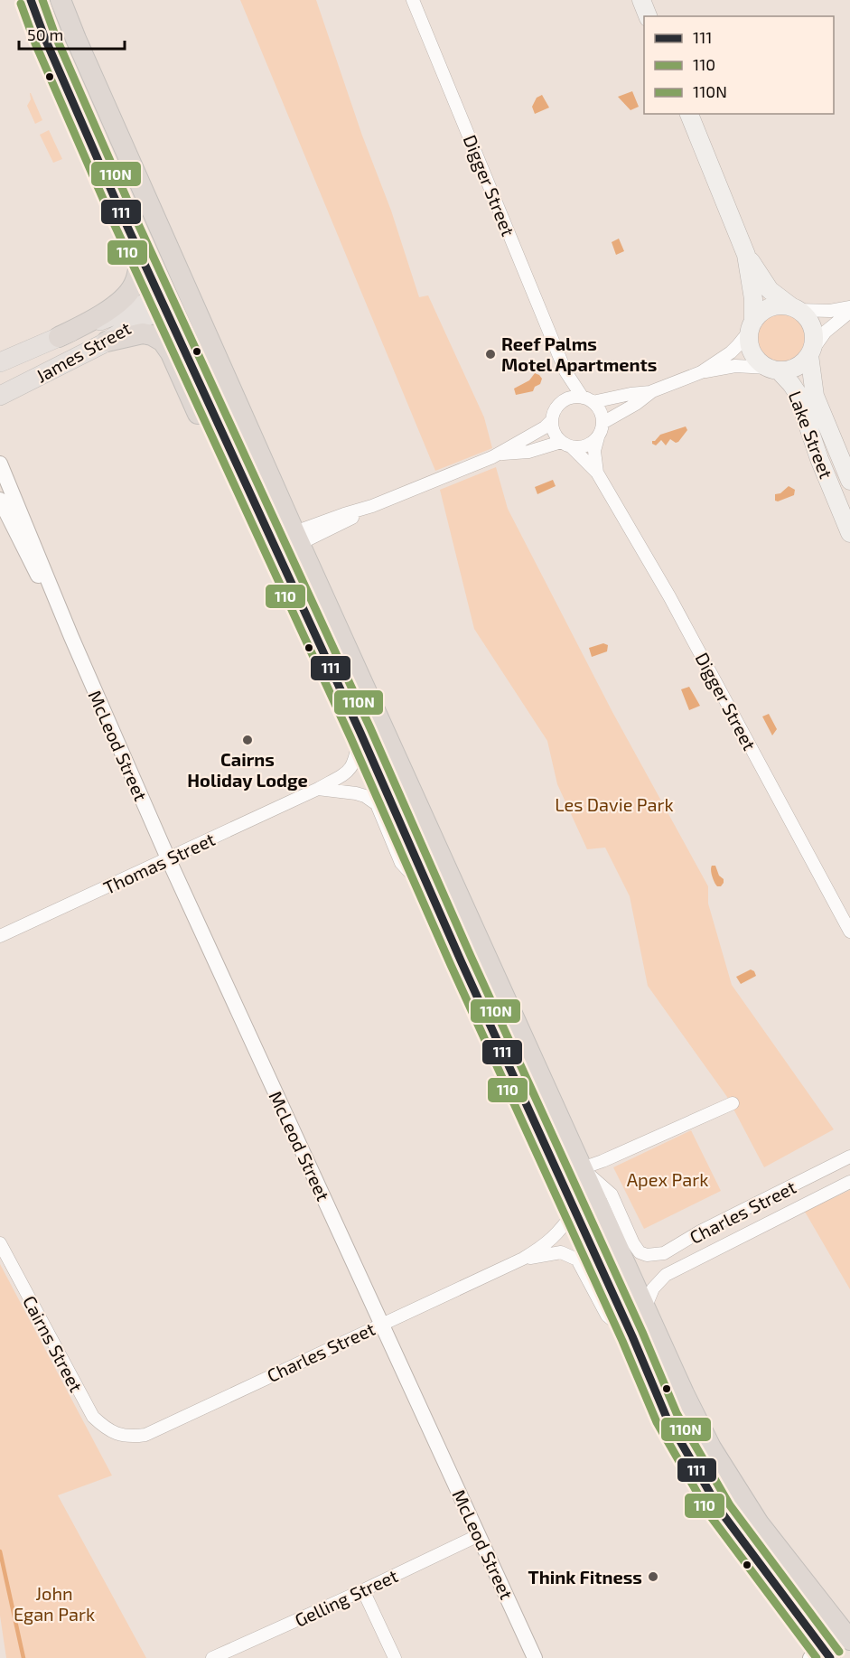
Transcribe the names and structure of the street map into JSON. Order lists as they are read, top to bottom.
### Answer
{
  "streets": {
    "main road": ["James Street", "Lake Street"],
    "street": [
      "Digger Street",
      "McLeod Street",
      "Thomas Street",
      "Charles Street",
      "Cairns Street",
      "Gelling Street"
    ]
  },
  "crossings": [
    ["McLeod Street", "Thomas Street"],
    ["McLeod Street", "Charles Street"],
    ["McLeod Street", "Gelling Street"],
    ["Charles Street", "Cairns Street"]
  ],
  "parks": ["Les Davie Park", "Apex Park", "John Egan Park"],
  "places": ["Reef Palms Motel Apartments", "Cairns Holiday Lodge", "Think Fitness"],
  "lines": ["transit line 111", "transit line 110N", "transit line 110"],
  "legend": ["111", "110", "110N"],
  "scale_bar": "50 m"
}
